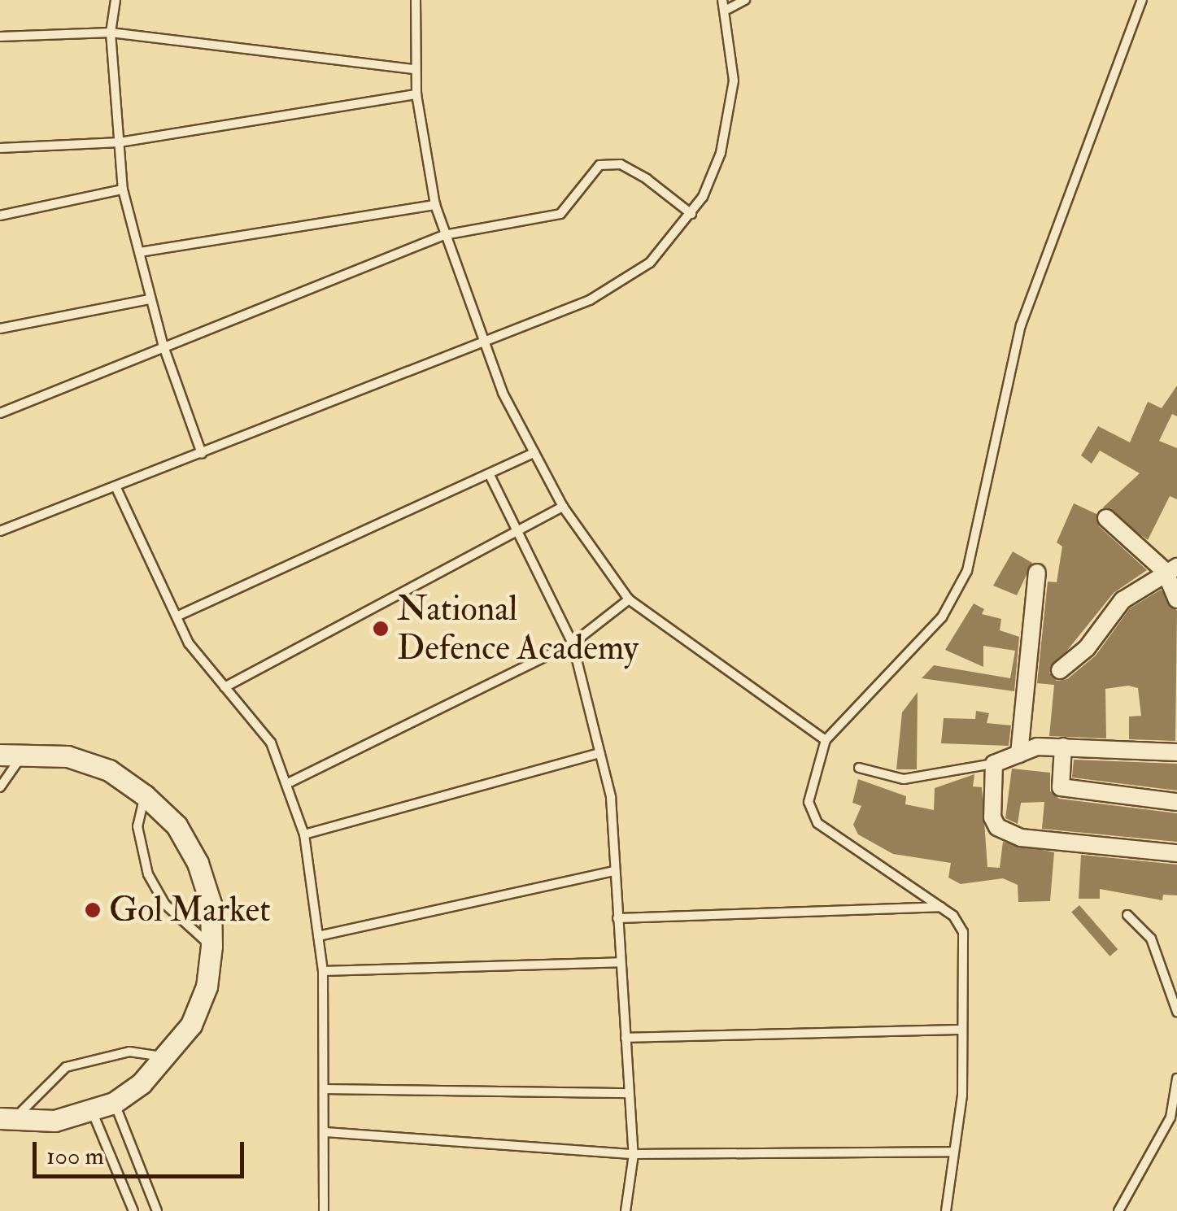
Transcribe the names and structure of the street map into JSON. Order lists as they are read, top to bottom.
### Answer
{
  "places": ["National Defence Academy", "Gol Market"],
  "scale_bar": "100 m"
}
